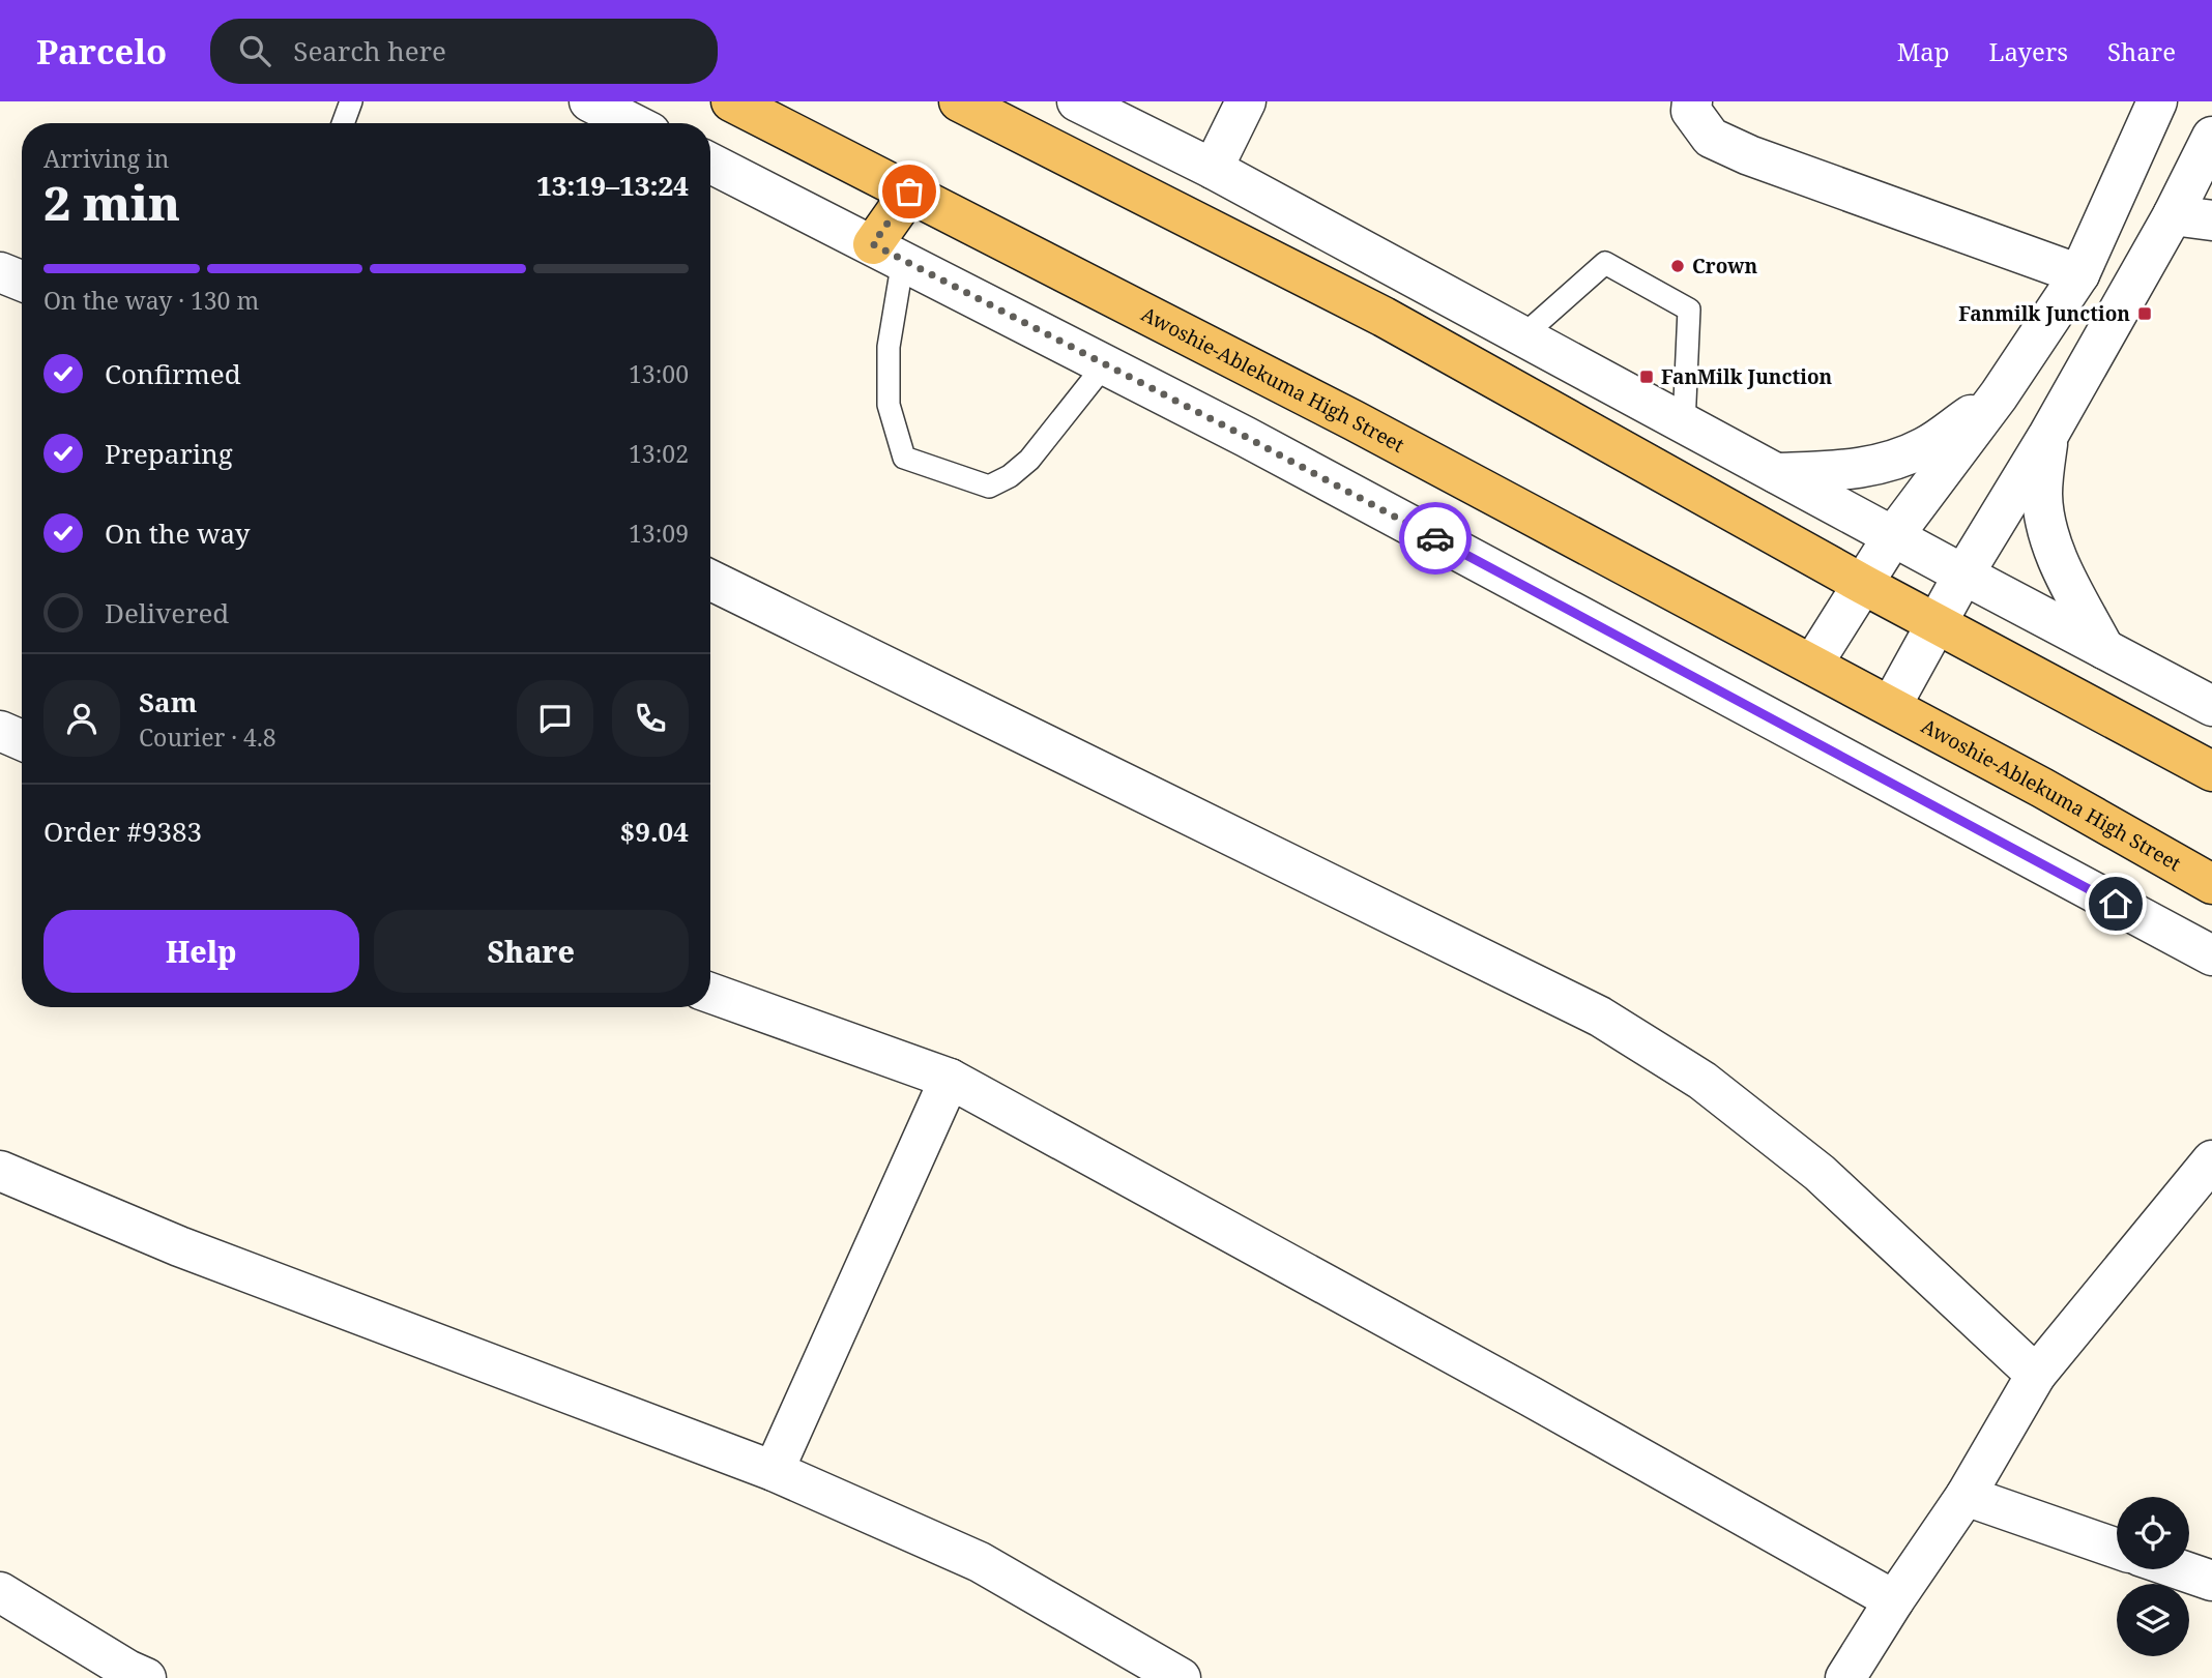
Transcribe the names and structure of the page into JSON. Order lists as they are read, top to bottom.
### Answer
{
  "streets": {
    "main road": ["Awoshie-Ablekuma High Street"]
  },
  "places": {
    "other": ["Crown"],
    "transit": ["Fanmilk Junction", "FanMilk Junction"]
  },
  "page": {
    "header": "Parcelo",
    "search": "Search here",
    "nav": ["Map", "Layers", "Share"],
    "heading": ["2 min", "Arriving in", "13:19–13:24"],
    "panel": [
      "Sam",
      "Courier · 4.8",
      "Order #9383",
      "$9.04"
    ],
    "bar": "On the way · 130 m",
    "list": [
      ["Confirmed", "13:00"],
      ["Preparing", "13:02"],
      ["On the way", "13:09"],
      "Delivered"
    ],
    "buttons": ["Help", "Share"]
  }
}
